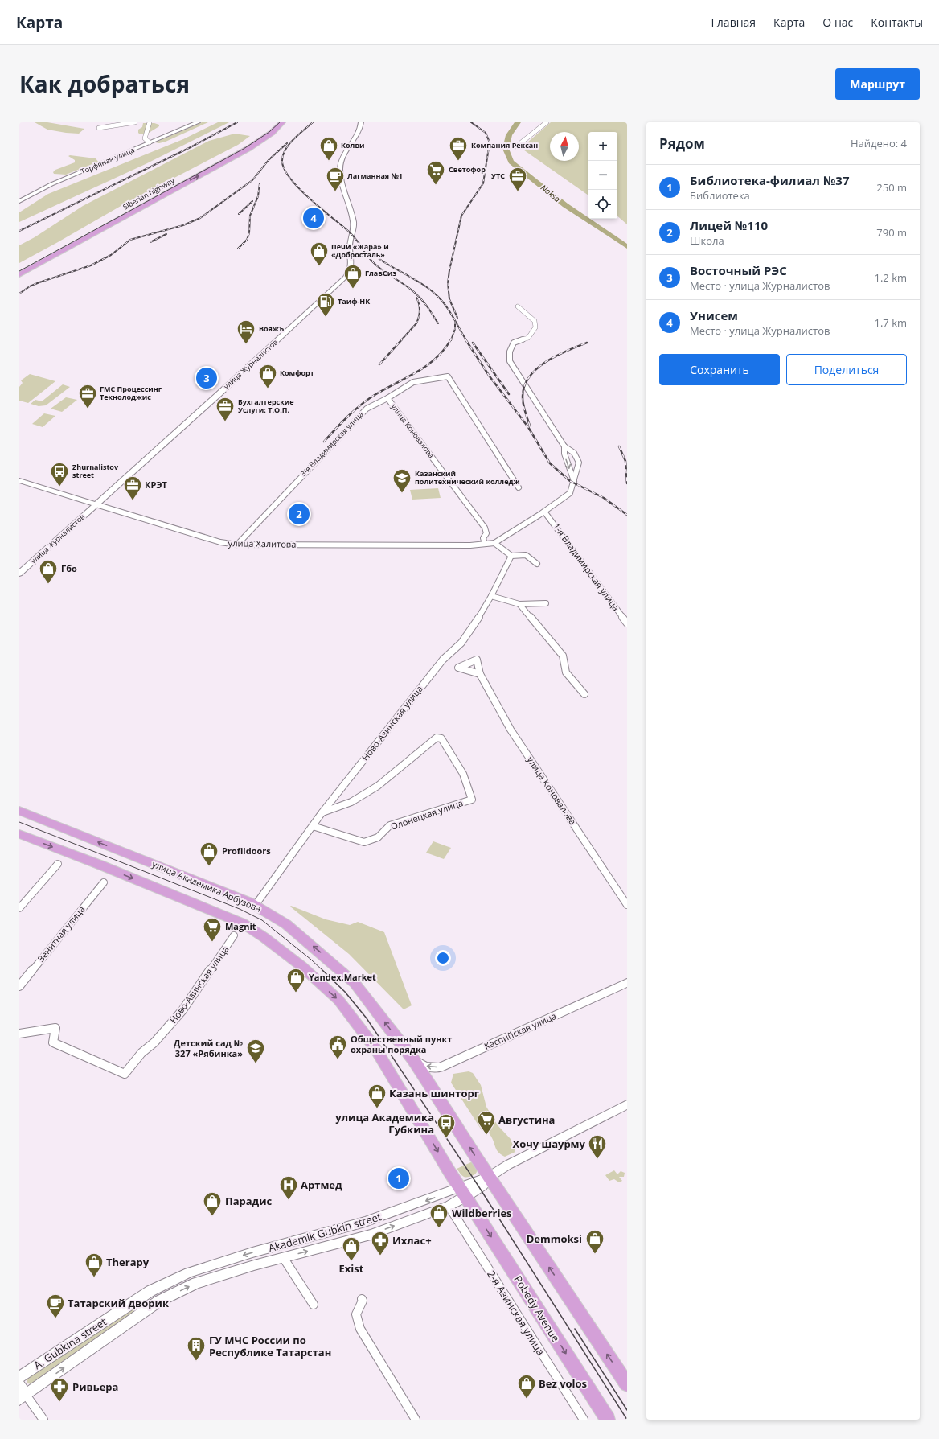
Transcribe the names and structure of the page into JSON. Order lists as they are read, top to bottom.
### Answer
{
  "streets": {
    "main road": ["Siberian highway", "улица Академика Арбузова", "Pobedy Avenue"],
    "street": [
      "Торфяная улица",
      "улица Журналистов",
      "улица Коновалова",
      "3-я Владимирская улица",
      "улица Халитова",
      "1-я Владимирская улица",
      "Ново-Азинская улица",
      "Олонецкая улица",
      "Зенитная улица",
      "Каспийская улица",
      "Akademik Gubkin street",
      "2-я Азинская улица"
    ]
  },
  "crossings": [
    ["улица Журналистов", "улица Халитова"],
    ["улица Коновалова", "3-я Владимирская улица"],
    ["улица Коновалова", "улица Халитова"],
    ["3-я Владимирская улица", "улица Халитова"],
    ["Ново-Азинская улица", "Олонецкая улица"],
    ["Ново-Азинская улица", "улица Академика Арбузова"],
    ["улица Академика Арбузова", "Каспийская улица"],
    ["Akademik Gubkin street", "Pobedy Avenue"],
    ["Akademik Gubkin street", "2-я Азинская улица"]
  ],
  "one_way": ["Каспийская улица"],
  "water": ["Noksa"],
  "places": {
    "shop": [
      "Колви",
      "Печи «Жара» и «Добросталь»",
      "ГлавСиз",
      "Комфорт",
      "Гбо",
      "Profildoors",
      "Yandex.Market",
      "Казань шинторг",
      "Парадис",
      "Wildberries",
      "Demmoksi",
      "Exist",
      "Therapy",
      "Bez volos"
    ],
    "office": [
      "Компания Рексан",
      "УТС",
      "ГМС Процессинг Текнолоджис",
      "Бухгалтерские Услуги: Т.О.П.",
      "КРЭТ"
    ],
    "supermarket": ["Светофор", "Magnit", "Августина"],
    "cafe": ["Лагманная №1", "Татарский дворик"],
    "fuel station": ["Таиф-НК"],
    "hotel": ["ВояжЪ"],
    "bus stop": ["Zhurnalistov street", "улица Академика Губкина"],
    "school or university": ["Казанский политехнический колледж", "Детский сад № 327 «Рябинка»"],
    "public building": ["Общественный пункт охраны порядка"],
    "restaurant": ["Хочу шаурму"],
    "hospital": ["Артмед"],
    "pharmacy": ["Ихлас+", "Ривьера"],
    "building": ["ГУ МЧС России по Республике Татарстан"]
  },
  "north": "top",
  "page": {
    "header": "Карта",
    "nav": [
      "Главная",
      "Карта",
      "О нас",
      "Контакты"
    ],
    "title": "Как добраться",
    "buttons": [
      "Маршрут",
      ["Сохранить", "Поделиться"]
    ],
    "heading": ["Рядом", "Найдено: 4"],
    "map_buttons": ["+", "−"],
    "list": [
      {
        "mark": "1",
        "name": "Библиотека-филиал №37",
        "note": "Библиотека",
        "value": "250 m"
      },
      {
        "mark": "2",
        "name": "Лицей №110",
        "note": "Школа",
        "value": "790 m"
      },
      {
        "mark": "3",
        "name": "Восточный РЭС",
        "note": "Место · улица Журналистов",
        "value": "1.2 km"
      },
      {
        "mark": "4",
        "name": "Унисем",
        "note": "Место · улица Журналистов",
        "value": "1.7 km"
      }
    ],
    "pins": [
      "4",
      "3",
      "2",
      "1"
    ]
  }
}
